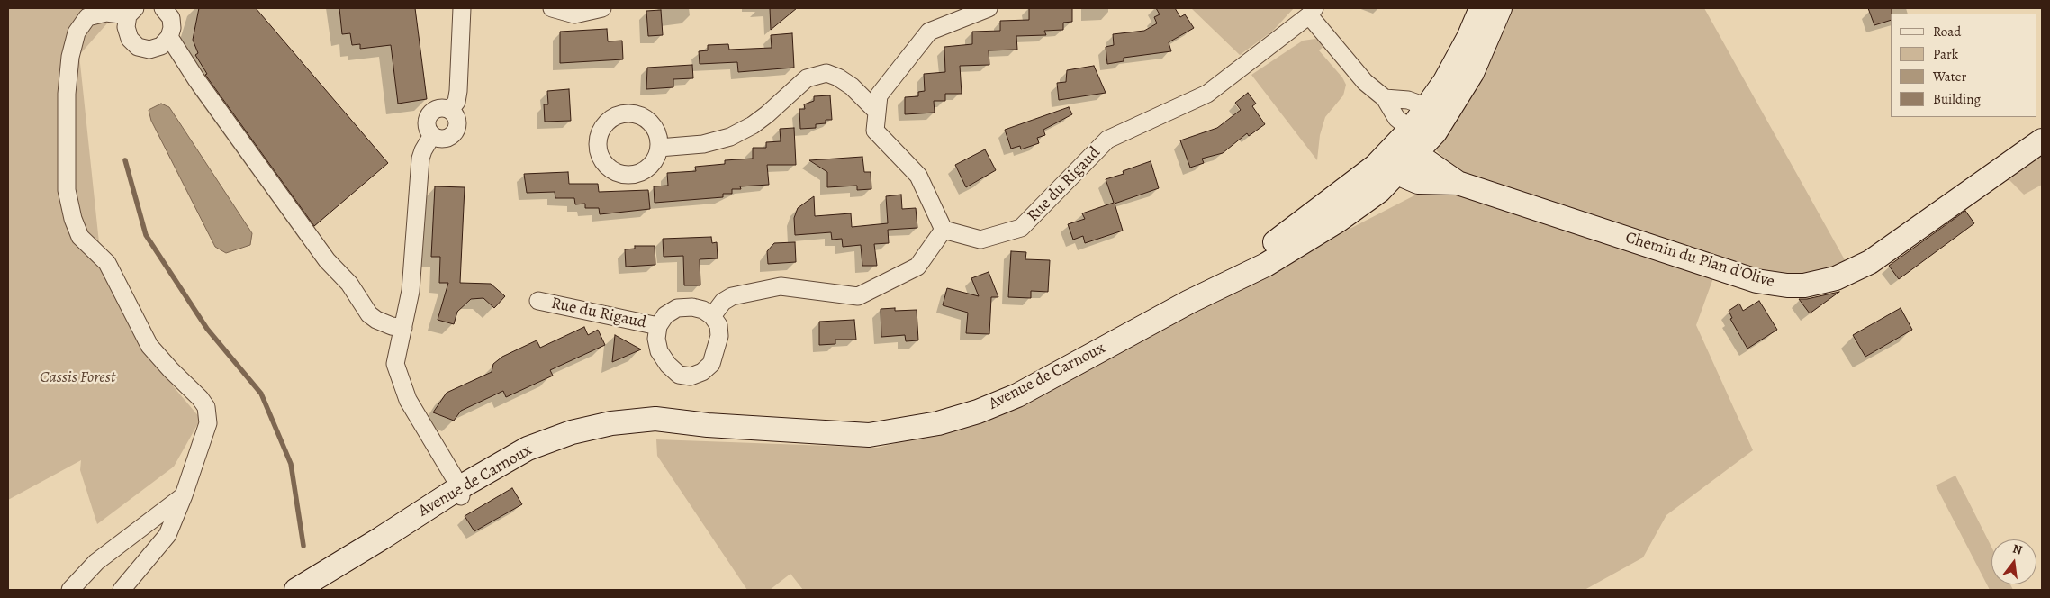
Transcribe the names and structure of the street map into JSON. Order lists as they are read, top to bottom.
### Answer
{
  "streets": {
    "main road": ["Chemin du Plan d'Olive", "Avenue de Carnoux"],
    "street": ["Rue du Rigaud"]
  },
  "crossings": [
    ["Chemin du Plan d'Olive", "Avenue de Carnoux"]
  ],
  "parks": ["Cassis Forest"],
  "legend": [
    "Road",
    "Park",
    "Water",
    "Building"
  ],
  "north": "top"
}
